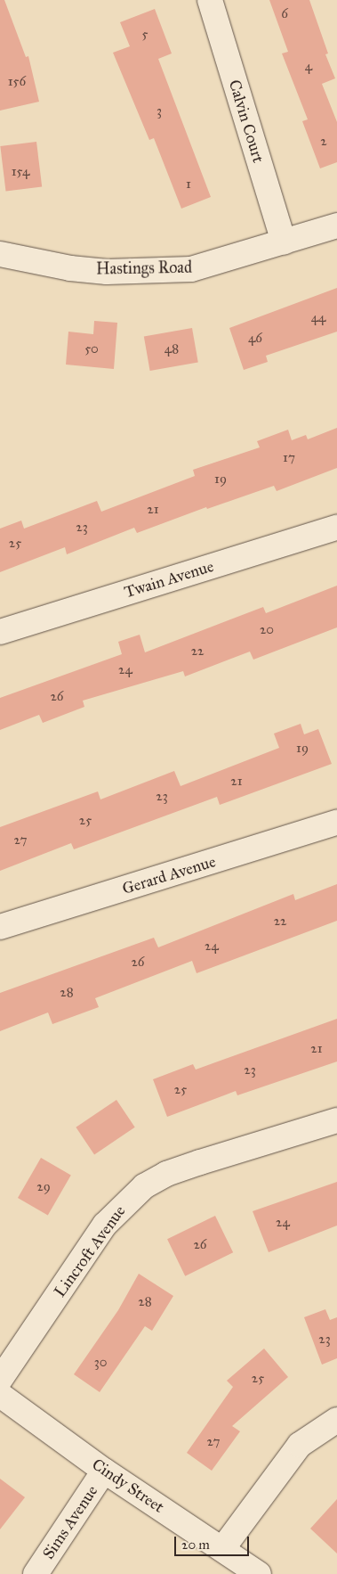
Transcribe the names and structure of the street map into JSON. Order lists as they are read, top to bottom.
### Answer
{
  "streets": {
    "street": [
      "Calvin Court",
      "Hastings Road",
      "Twain Avenue",
      "Gerard Avenue",
      "Lincroft Avenue",
      "Cindy Street",
      "Sims Avenue"
    ]
  },
  "crossings": [
    ["Calvin Court", "Hastings Road"],
    ["Cindy Street", "Sims Avenue"]
  ],
  "house_numbers": [
    "6",
    "5",
    "4",
    "156",
    "3",
    "2",
    "154",
    "1",
    "44",
    "46",
    "50",
    "48",
    "17",
    "19",
    "21",
    "23",
    "25",
    "20",
    "22",
    "24",
    "26",
    "19",
    "21",
    "23",
    "25",
    "27",
    "22",
    "24",
    "26",
    "28",
    "21",
    "23",
    "25",
    "29",
    "24",
    "26",
    "28",
    "23",
    "30",
    "25",
    "27"
  ],
  "scale_bar": "20 m"
}
